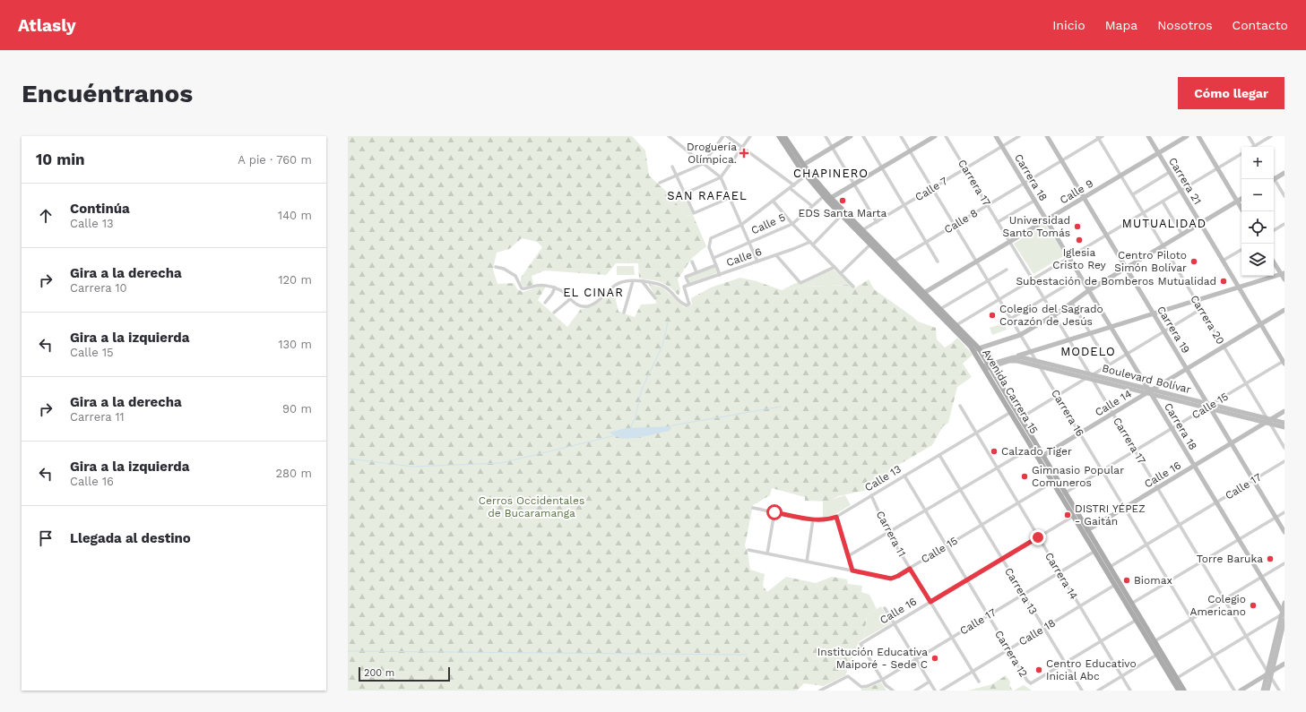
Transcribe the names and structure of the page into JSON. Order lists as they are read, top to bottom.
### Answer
{
  "streets": {
    "main road": ["Avenida Carrera 15"],
    "street": [
      "Carrera 18",
      "Carrera 21",
      "Carrera 17",
      "Calle 7",
      "Calle 9",
      "Calle 8",
      "Calle 5",
      "Calle 6",
      "Carrera 20",
      "Carrera 19",
      "Boulevard Bolívar",
      "Calle 14",
      "Calle 15",
      "Carrera 16",
      "Calle 16",
      "Calle 13",
      "Calle 17",
      "Carrera 11",
      "Carrera 14",
      "Carrera 13",
      "Calle 18",
      "Carrera 12"
    ]
  },
  "crossings": [
    ["Carrera 18", "Calle 7"],
    ["Carrera 18", "Calle 9"],
    ["Carrera 18", "Calle 8"],
    ["Carrera 18", "Boulevard Bolívar"],
    ["Carrera 18", "Calle 14"],
    ["Carrera 18", "Calle 15"],
    ["Carrera 18", "Calle 16"],
    ["Carrera 18", "Calle 17"],
    ["Carrera 21", "Calle 9"],
    ["Carrera 21", "Calle 14"],
    ["Carrera 21", "Calle 15"],
    ["Carrera 17", "Calle 7"],
    ["Carrera 17", "Calle 9"],
    ["Carrera 17", "Calle 8"],
    ["Carrera 17", "Boulevard Bolívar"],
    ["Carrera 17", "Calle 14"],
    ["Carrera 17", "Calle 15"],
    ["Carrera 17", "Calle 16"],
    ["Carrera 17", "Calle 17"],
    ["Calle 7", "Avenida Carrera 15"],
    ["Calle 7", "Carrera 16"],
    ["Calle 9", "Carrera 20"],
    ["Calle 9", "Carrera 19"],
    ["Calle 9", "Avenida Carrera 15"],
    ["Calle 9", "Carrera 16"],
    ["Calle 8", "Carrera 20"],
    ["Calle 8", "Carrera 19"],
    ["Calle 8", "Avenida Carrera 15"],
    ["Calle 8", "Carrera 16"],
    ["Calle 5", "Avenida Carrera 15"],
    ["Calle 6", "Avenida Carrera 15"],
    ["Carrera 20", "Boulevard Bolívar"],
    ["Carrera 20", "Calle 14"],
    ["Carrera 20", "Calle 15"],
    ["Carrera 20", "Calle 16"],
    ["Carrera 19", "Boulevard Bolívar"],
    ["Carrera 19", "Calle 14"],
    ["Carrera 19", "Calle 15"],
    ["Carrera 19", "Calle 16"],
    ["Carrera 19", "Calle 17"],
    ["Boulevard Bolívar", "Avenida Carrera 15"],
    ["Boulevard Bolívar", "Calle 14"],
    ["Boulevard Bolívar", "Calle 15"],
    ["Boulevard Bolívar", "Carrera 16"],
    ["Boulevard Bolívar", "Calle 16"],
    ["Avenida Carrera 15", "Calle 14"],
    ["Avenida Carrera 15", "Calle 15"],
    ["Avenida Carrera 15", "Calle 16"],
    ["Avenida Carrera 15", "Calle 13"],
    ["Avenida Carrera 15", "Calle 17"],
    ["Avenida Carrera 15", "Calle 18"],
    ["Calle 14", "Carrera 16"],
    ["Calle 15", "Carrera 16"],
    ["Calle 15", "Carrera 11"],
    ["Calle 15", "Carrera 14"],
    ["Calle 15", "Carrera 13"],
    ["Calle 15", "Carrera 12"],
    ["Carrera 16", "Calle 16"],
    ["Carrera 16", "Calle 17"],
    ["Calle 16", "Calle 17"],
    ["Calle 16", "Carrera 11"],
    ["Calle 16", "Carrera 14"],
    ["Calle 16", "Carrera 13"],
    ["Calle 16", "Carrera 12"],
    ["Calle 13", "Carrera 11"],
    ["Calle 13", "Carrera 14"],
    ["Calle 13", "Carrera 13"],
    ["Calle 13", "Carrera 12"],
    ["Calle 17", "Carrera 11"],
    ["Calle 17", "Carrera 14"],
    ["Calle 17", "Carrera 13"],
    ["Calle 17", "Carrera 12"],
    ["Carrera 11", "Calle 18"],
    ["Carrera 14", "Calle 18"],
    ["Carrera 13", "Calle 18"],
    ["Carrera 13", "Carrera 12"],
    ["Calle 18", "Carrera 12"]
  ],
  "districts": [
    "CHAPINERO",
    "SAN RAFAEL",
    "MUTUALIDAD",
    "EL CINAR",
    "MODELO"
  ],
  "parks": ["Cerros Occidentales de Bucaramanga"],
  "places": {
    "health": ["Droguería Olímpica."],
    "other": [
      "EDS Santa Marta",
      "Universidad Santo Tomás",
      "Iglesia Cristo Rey",
      "Centro Piloto Simón Bolívar",
      "Subestación de Bomberos Mutualidad",
      "Colegio del Sagrado Corazón de Jesús",
      "Calzado Tiger",
      "Gimnasio Popular Comuneros",
      "DISTRI YÉPEZ - Gaitán",
      "Torre Baruka",
      "Biomax",
      "Colegio Americano",
      "Institución Educativa Maiporé - Sede C",
      "Centro Educativo Inicial Abc"
    ]
  },
  "scale_bar": "200 m",
  "page": {
    "header": "Atlasly",
    "nav": [
      "Inicio",
      "Mapa",
      "Nosotros",
      "Contacto"
    ],
    "buttons": "Cómo llegar",
    "title": "Encuéntranos",
    "heading": ["10 min", "A pie · 760 m"],
    "map_buttons": ["+", "−"],
    "list": [
      ["Continúa", "Calle 13", "140 m"],
      ["Gira a la derecha", "Carrera 10", "120 m"],
      ["Gira a la izquierda", "Calle 15", "130 m"],
      ["Gira a la derecha", "Carrera 11", "90 m"],
      ["Gira a la izquierda", "Calle 16", "280 m"],
      "Llegada al destino"
    ],
    "scale": "200 m"
  }
}
